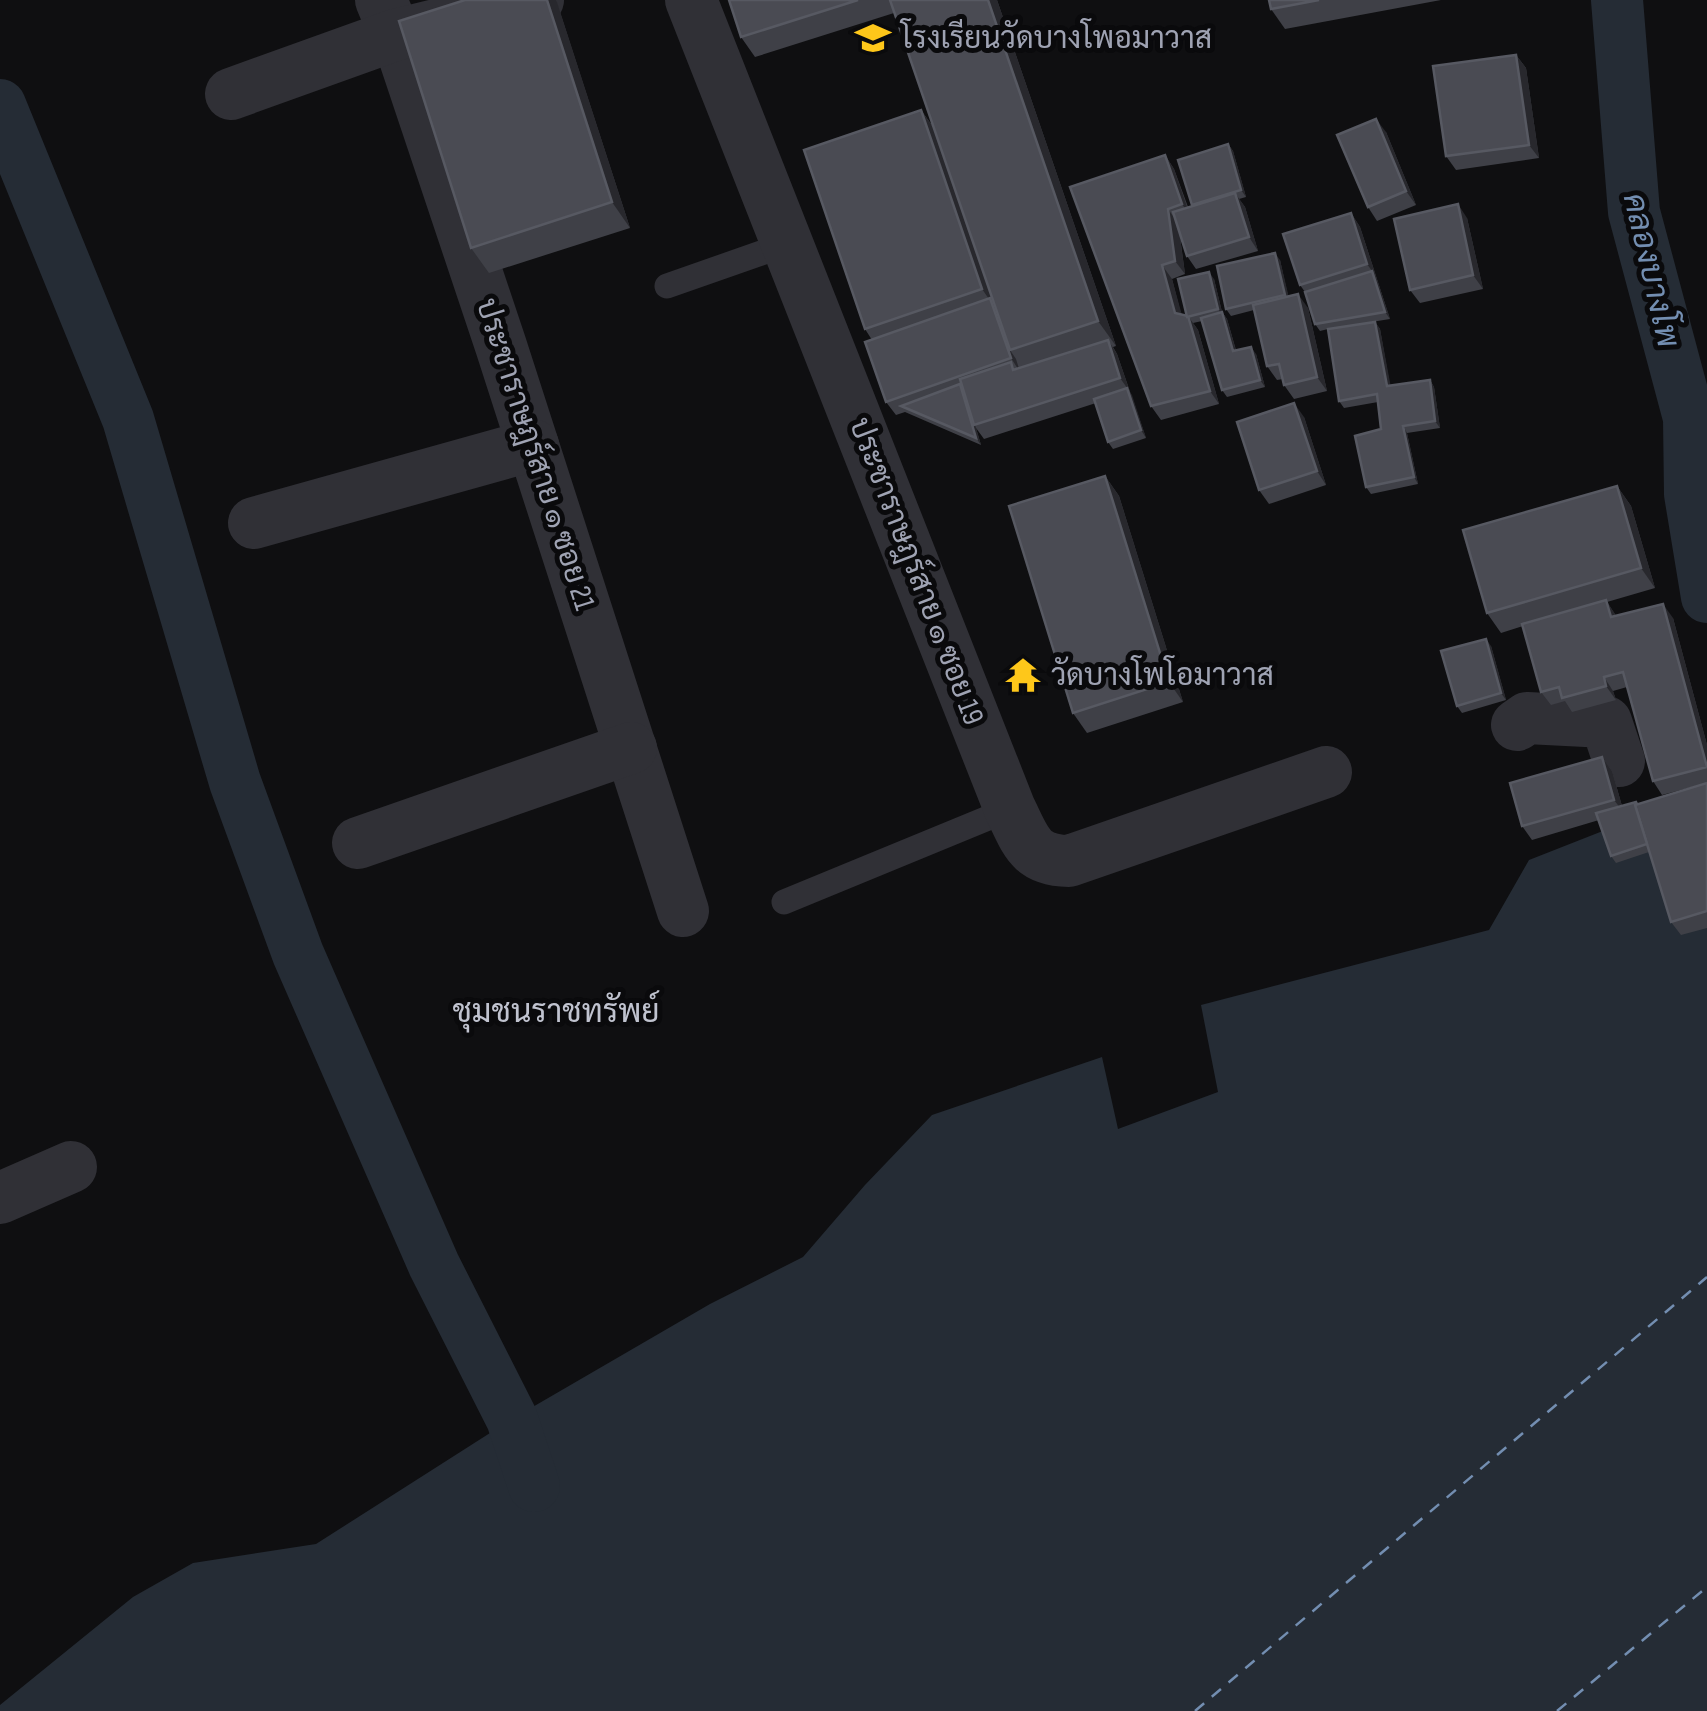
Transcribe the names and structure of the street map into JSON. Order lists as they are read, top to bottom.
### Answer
{
  "streets": {
    "street": ["ประชาราษฎร์สาย ๑ ซอย 21", "ประชาราษฎร์สาย ๑ ซอย 19"]
  },
  "districts": ["ชุมชนราชทรัพย์"],
  "water": ["คลองบางโพ"],
  "places": {
    "school or university": ["โรงเรียนวัดบางโพอมาวาส"],
    "temple": ["วัดบางโพโอมาวาส"]
  }
}
